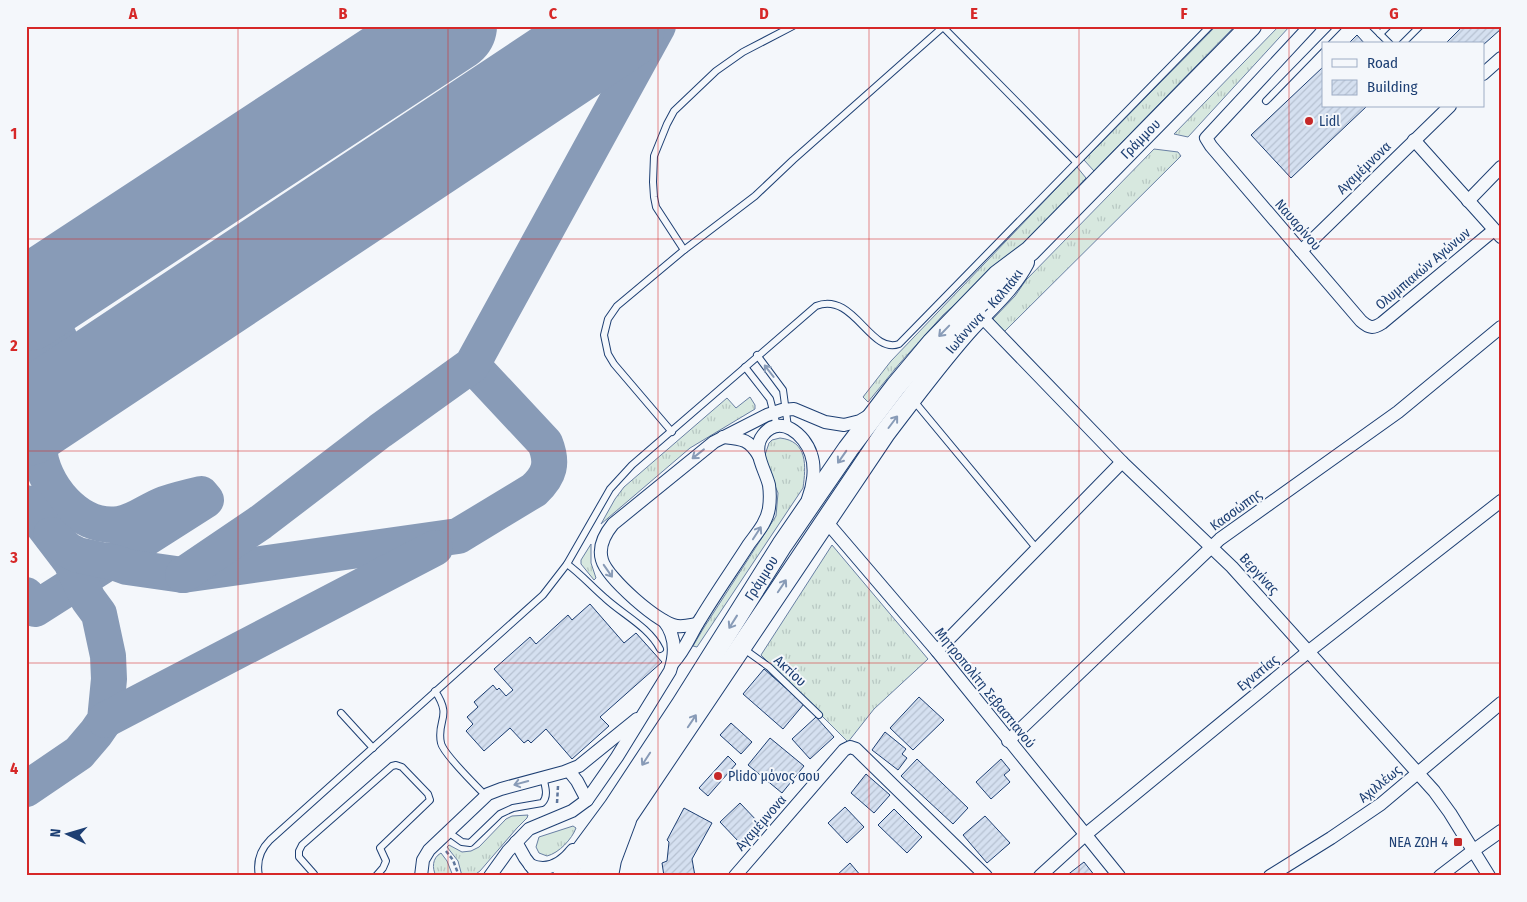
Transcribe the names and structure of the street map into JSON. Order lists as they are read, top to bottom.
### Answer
{
  "streets": {
    "main road": ["Γράμμου", "Ιωάννινα - Καλπάκι"],
    "street": [
      "Αγαμέμνονα",
      "Ναυαρίνου",
      "Ολυμπιακών Αγώνων",
      "Κασσώπης",
      "Βεργίνας",
      "Εγνατίας",
      "Μητροπολίτη Σεβαστιανού",
      "Αχιλλέως"
    ],
    "lane": ["Ακτίου"]
  },
  "crossings": [
    ["Γράμμου", "Ιωάννινα - Καλπάκι"],
    ["Γράμμου", "Βεργίνας"],
    ["Γράμμου", "Ακτίου"],
    ["Γράμμου", "Μητροπολίτη Σεβαστιανού"],
    ["Αγαμέμνονα", "Ναυαρίνου"],
    ["Ναυαρίνου", "Ολυμπιακών Αγώνων"],
    ["Ιωάννινα - Καλπάκι", "Βεργίνας"],
    ["Κασσώπης", "Βεργίνας"],
    ["Κασσώπης", "Μητροπολίτη Σεβαστιανού"],
    ["Βεργίνας", "Εγνατίας"],
    ["Βεργίνας", "Αχιλλέως"],
    ["Εγνατίας", "Μητροπολίτη Σεβαστιανού"]
  ],
  "places": {
    "other": ["Lidl", "Plido μόνος σου"],
    "transit": ["ΝΕΑ ΖΩΗ 4"]
  },
  "legend": ["Road", "Building"],
  "north": "left",
  "grid": {
    "columns": [
      "A",
      "B",
      "C",
      "D",
      "E",
      "F",
      "G"
    ],
    "rows": [
      "1",
      "2",
      "3",
      "4"
    ]
  }
}
